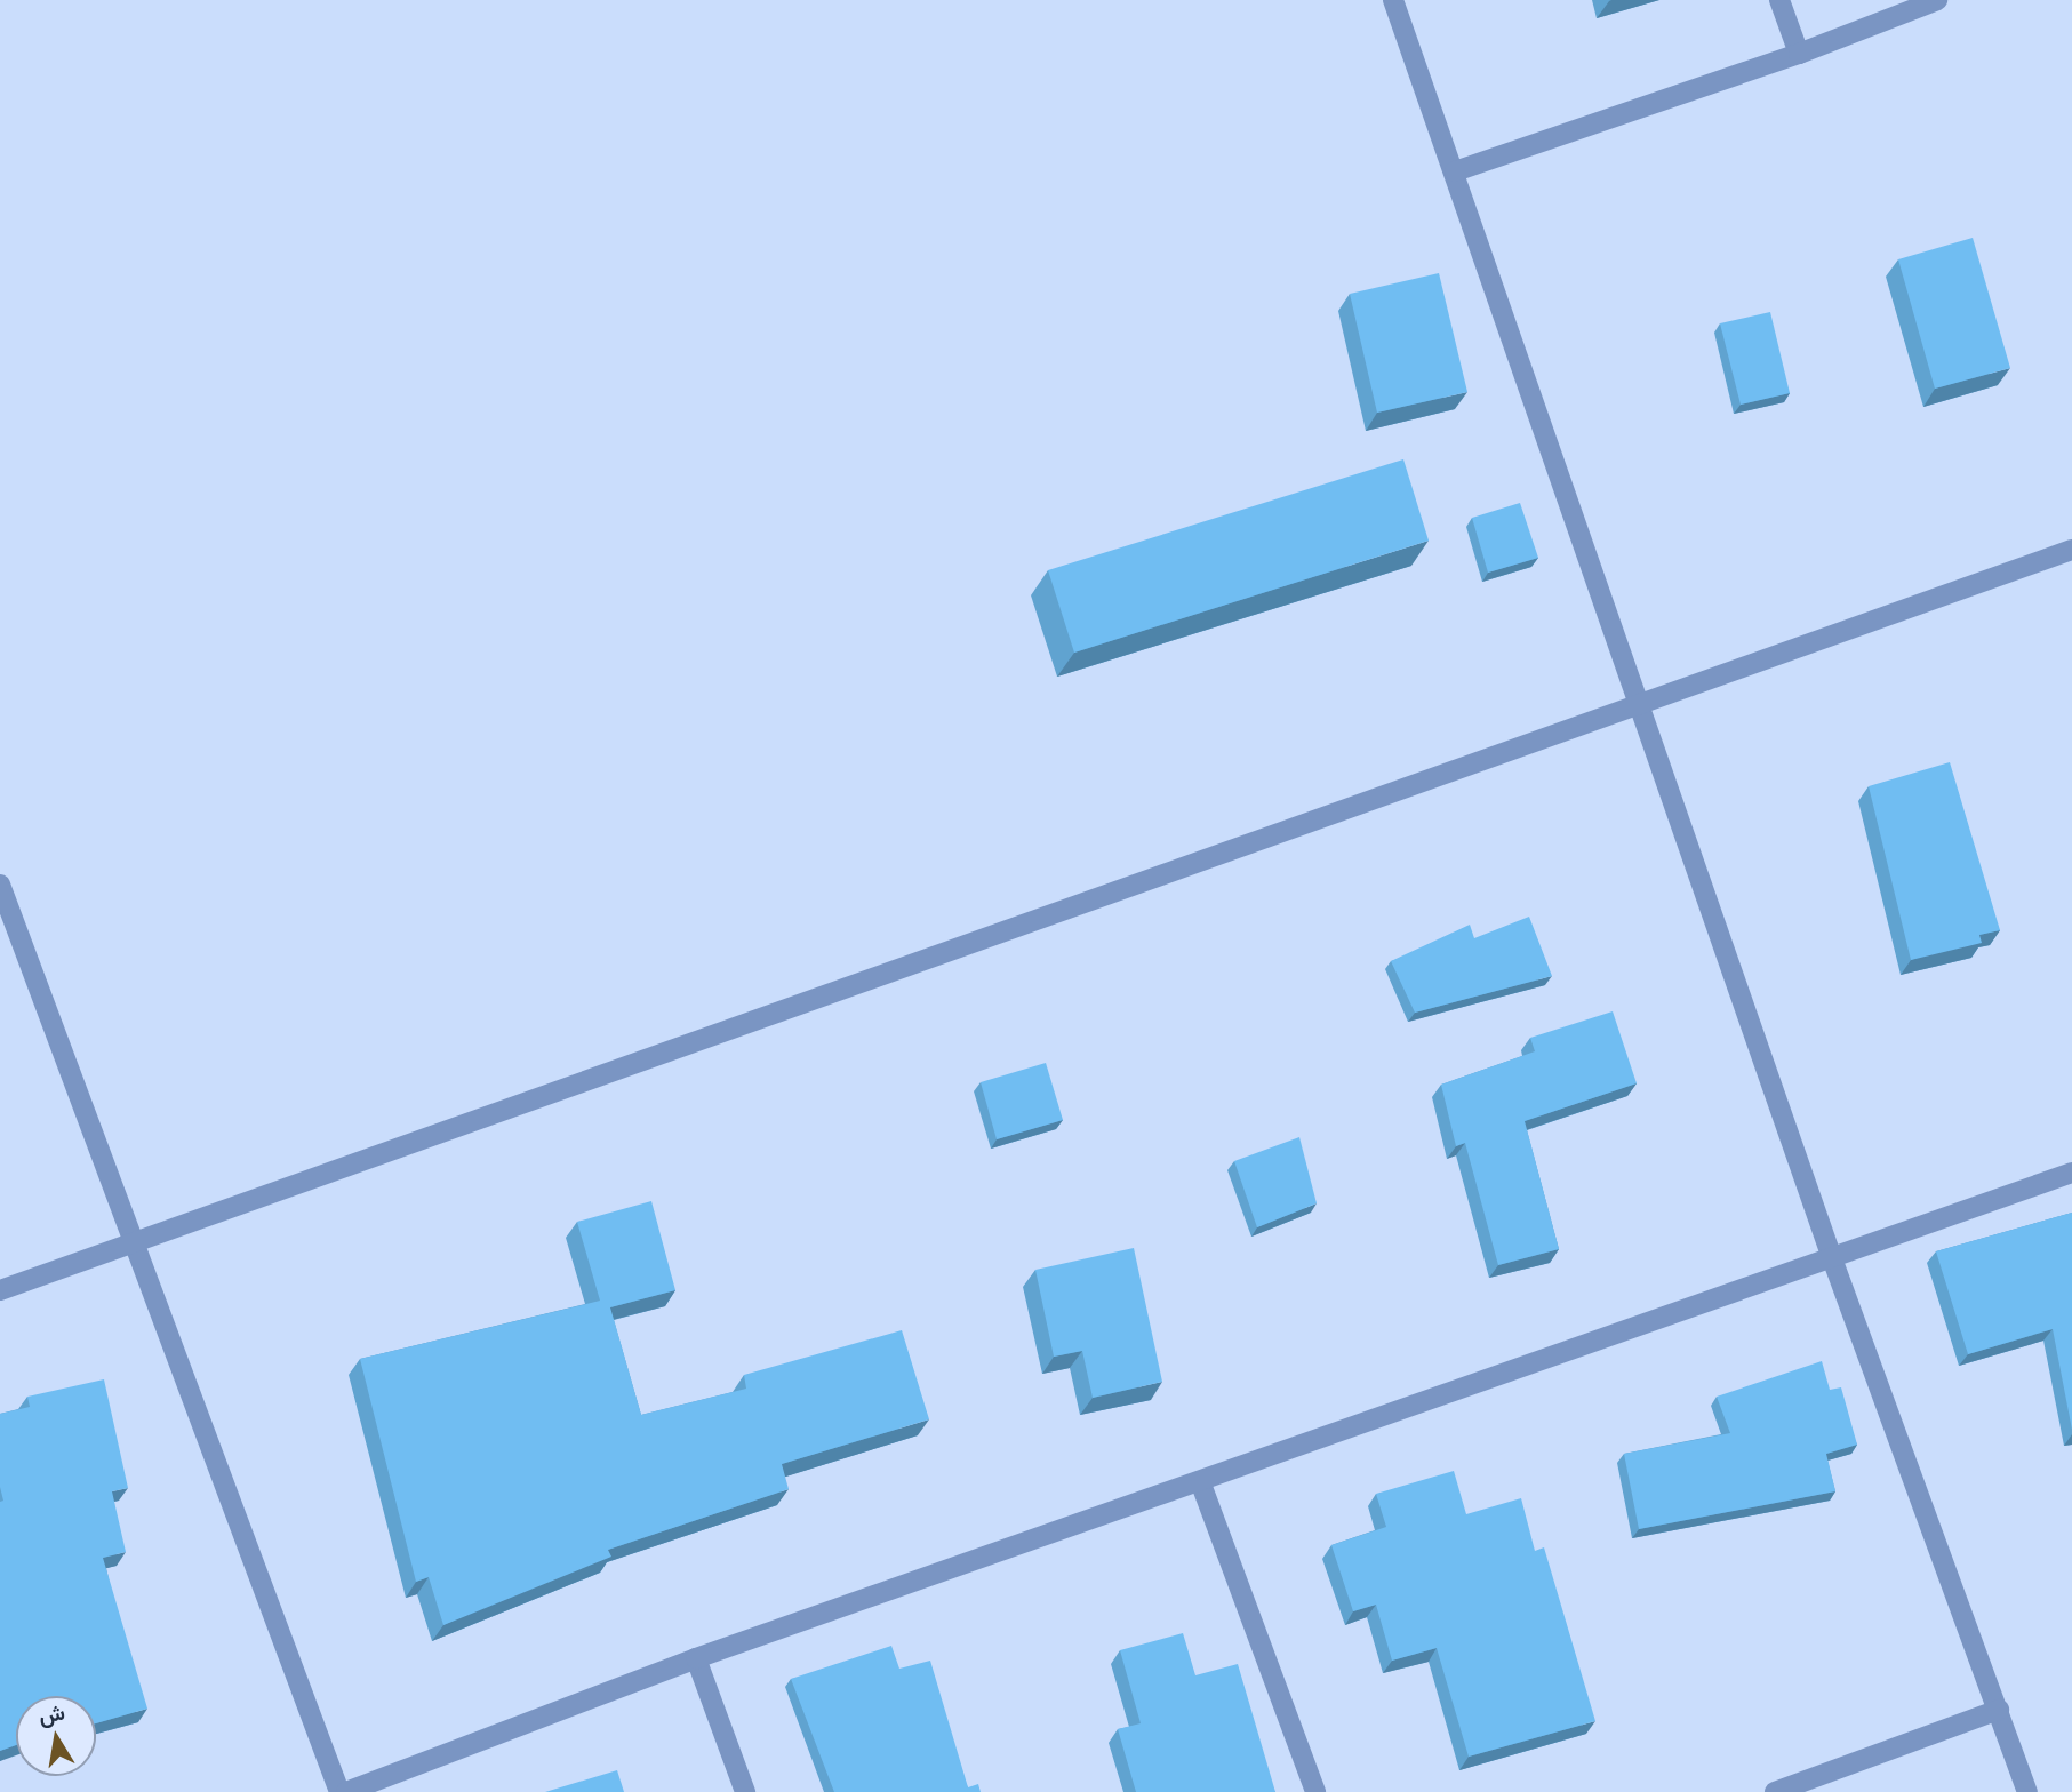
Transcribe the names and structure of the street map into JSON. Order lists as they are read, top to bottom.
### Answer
{
  "north": "top"
}
